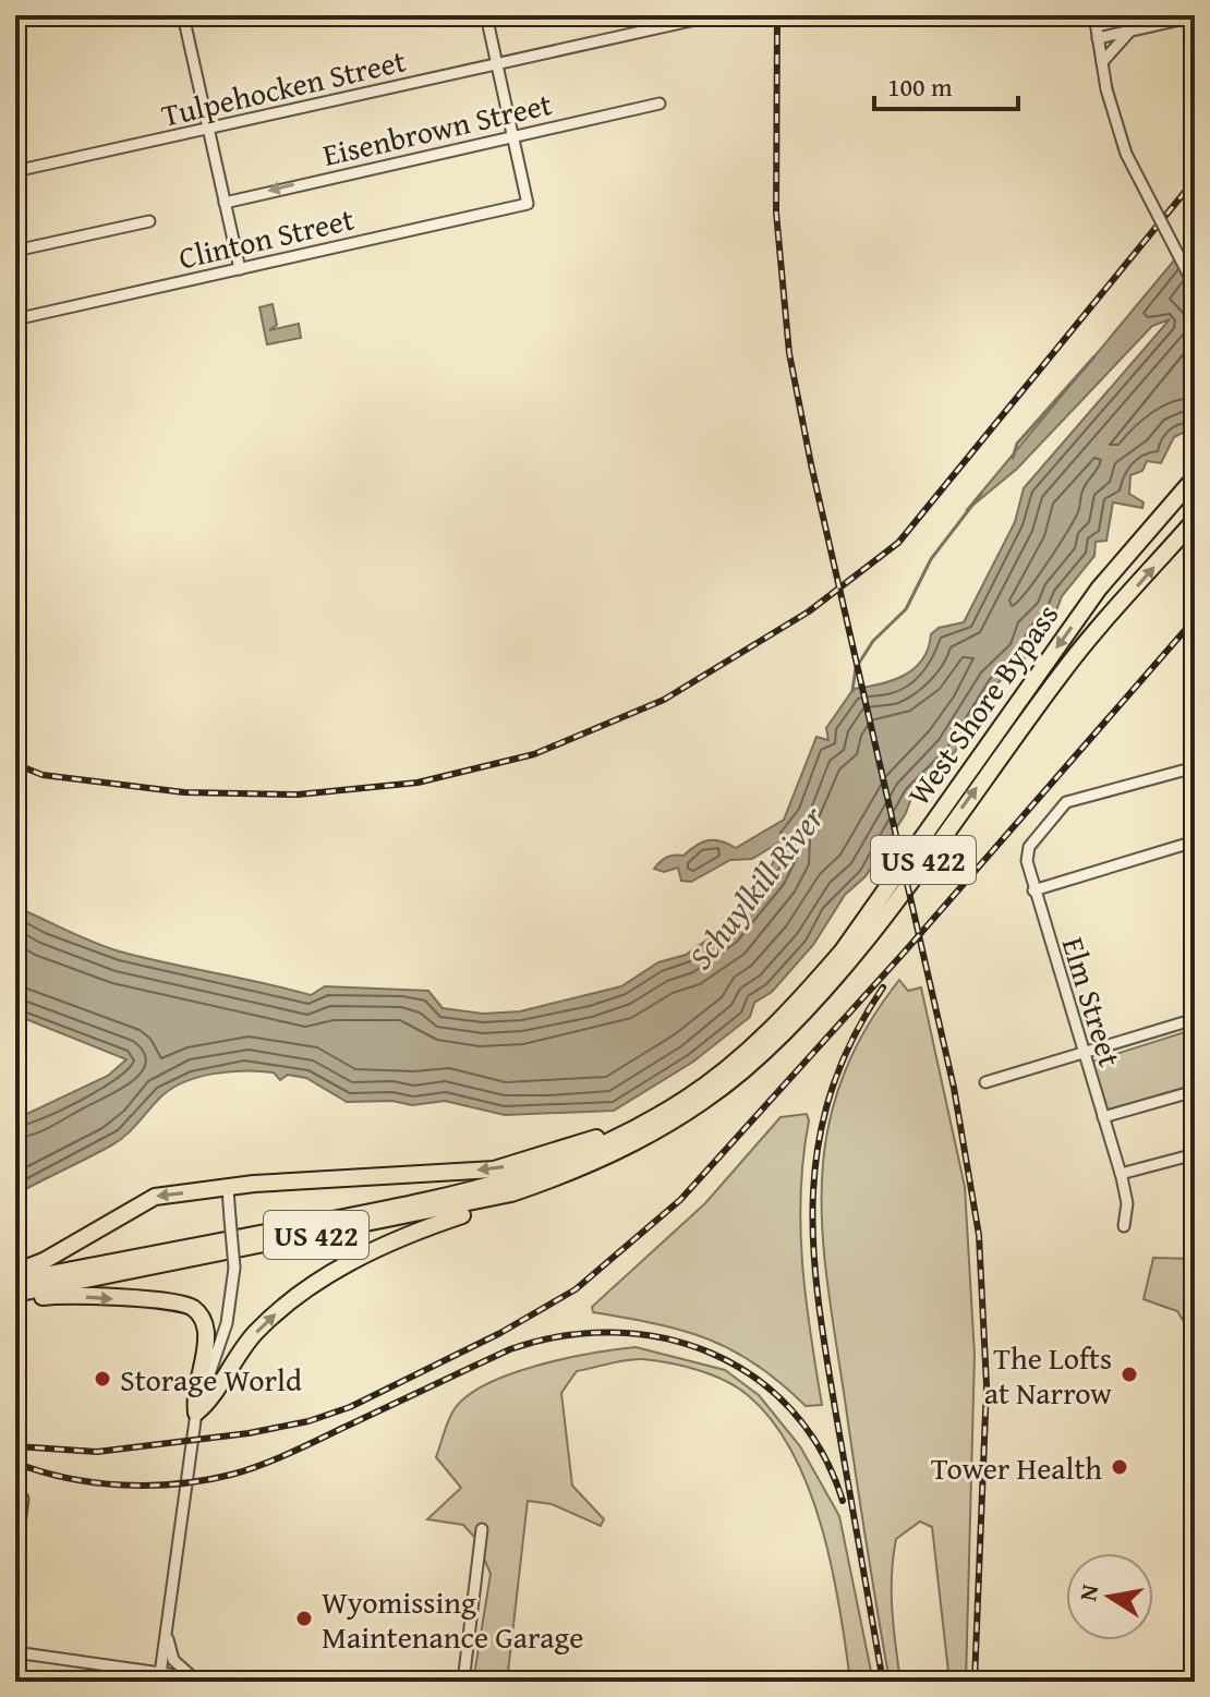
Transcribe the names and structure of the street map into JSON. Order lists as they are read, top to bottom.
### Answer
{
  "streets": {
    "highway": ["West Shore Bypass", "US 422"],
    "street": [
      "Tulpehocken Street",
      "Eisenbrown Street",
      "Clinton Street",
      "Elm Street"
    ]
  },
  "crossings": [
    ["Eisenbrown Street", "Clinton Street"]
  ],
  "one_way": ["Eisenbrown Street"],
  "water": ["Schuylkill River"],
  "places": [
    "The Lofts at Narrow",
    "Storage World",
    "Tower Health",
    "Wyomissing Maintenance Garage"
  ],
  "scale_bar": "100 m",
  "north": "left"
}
